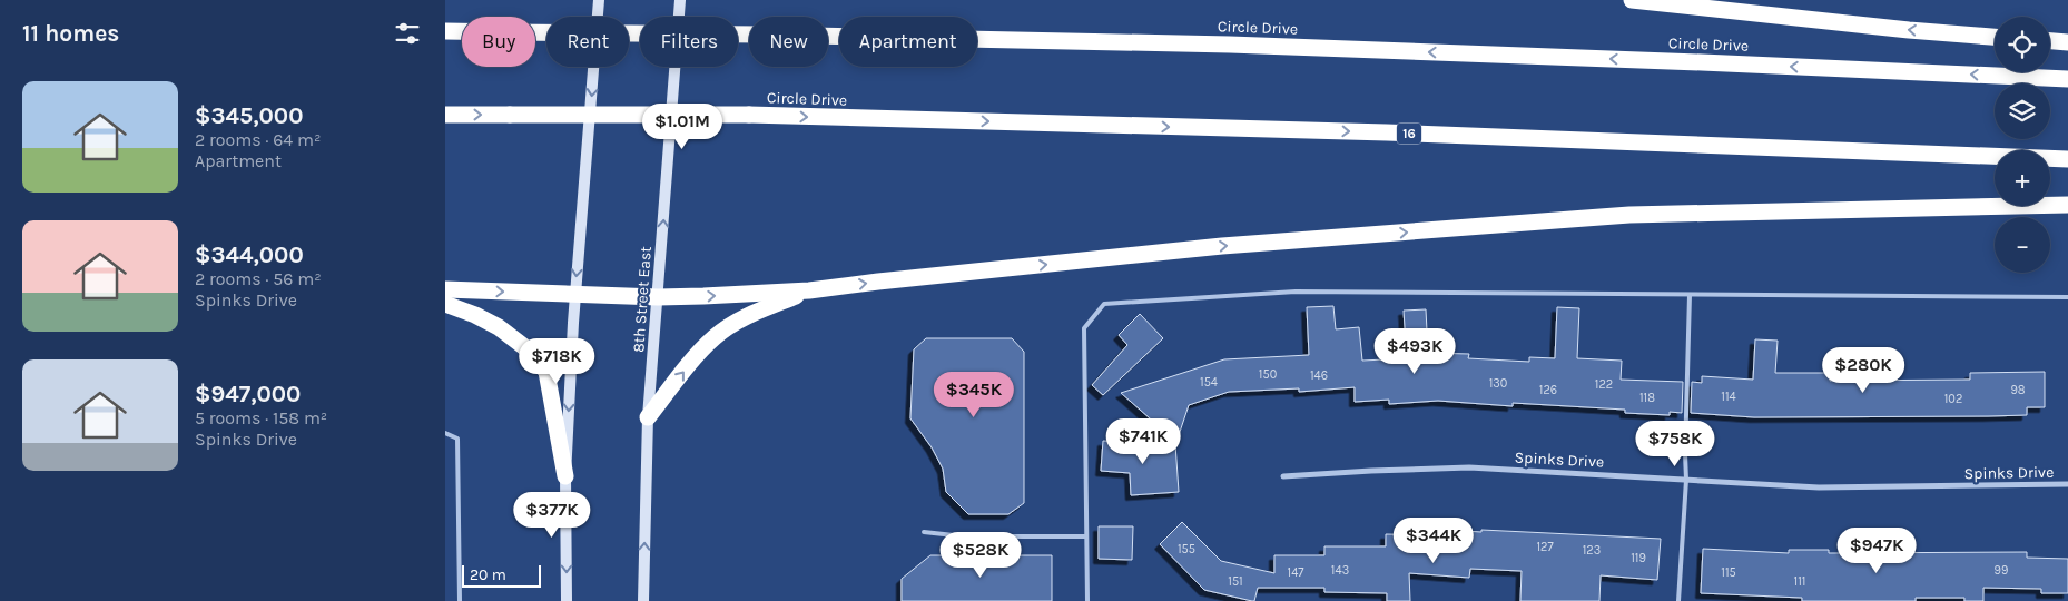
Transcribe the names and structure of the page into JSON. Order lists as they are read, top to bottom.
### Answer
{
  "streets": {
    "highway": ["Circle Drive", "16"],
    "main road": ["8th Street East"],
    "street": ["Spinks Drive"]
  },
  "house_numbers": [
    "150",
    "146",
    "154",
    "130",
    "122",
    "126",
    "98",
    "114",
    "118",
    "102",
    "127",
    "155",
    "123",
    "119",
    "143",
    "99",
    "147",
    "115",
    "151",
    "111"
  ],
  "scale_bar": "20 m",
  "page": {
    "heading": "11 homes",
    "map_buttons": ["+", "−"],
    "chip": [
      "Buy",
      "Rent",
      "Filters",
      "New",
      "Apartment"
    ],
    "list": [
      {
        "name": "$345,000",
        "note": "2 rooms · 64 m² · Apartment"
      },
      {
        "name": "$344,000",
        "note": "2 rooms · 56 m² · Spinks Drive"
      },
      {
        "name": "$947,000",
        "note": "5 rooms · 158 m² · Spinks Drive"
      }
    ],
    "price": [
      "$1.01M",
      "$493K",
      "$718K",
      "$280K",
      "$345K",
      "$741K",
      "$758K",
      "$377K",
      "$344K",
      "$947K",
      "$528K"
    ],
    "scale": "20 m"
  }
}
